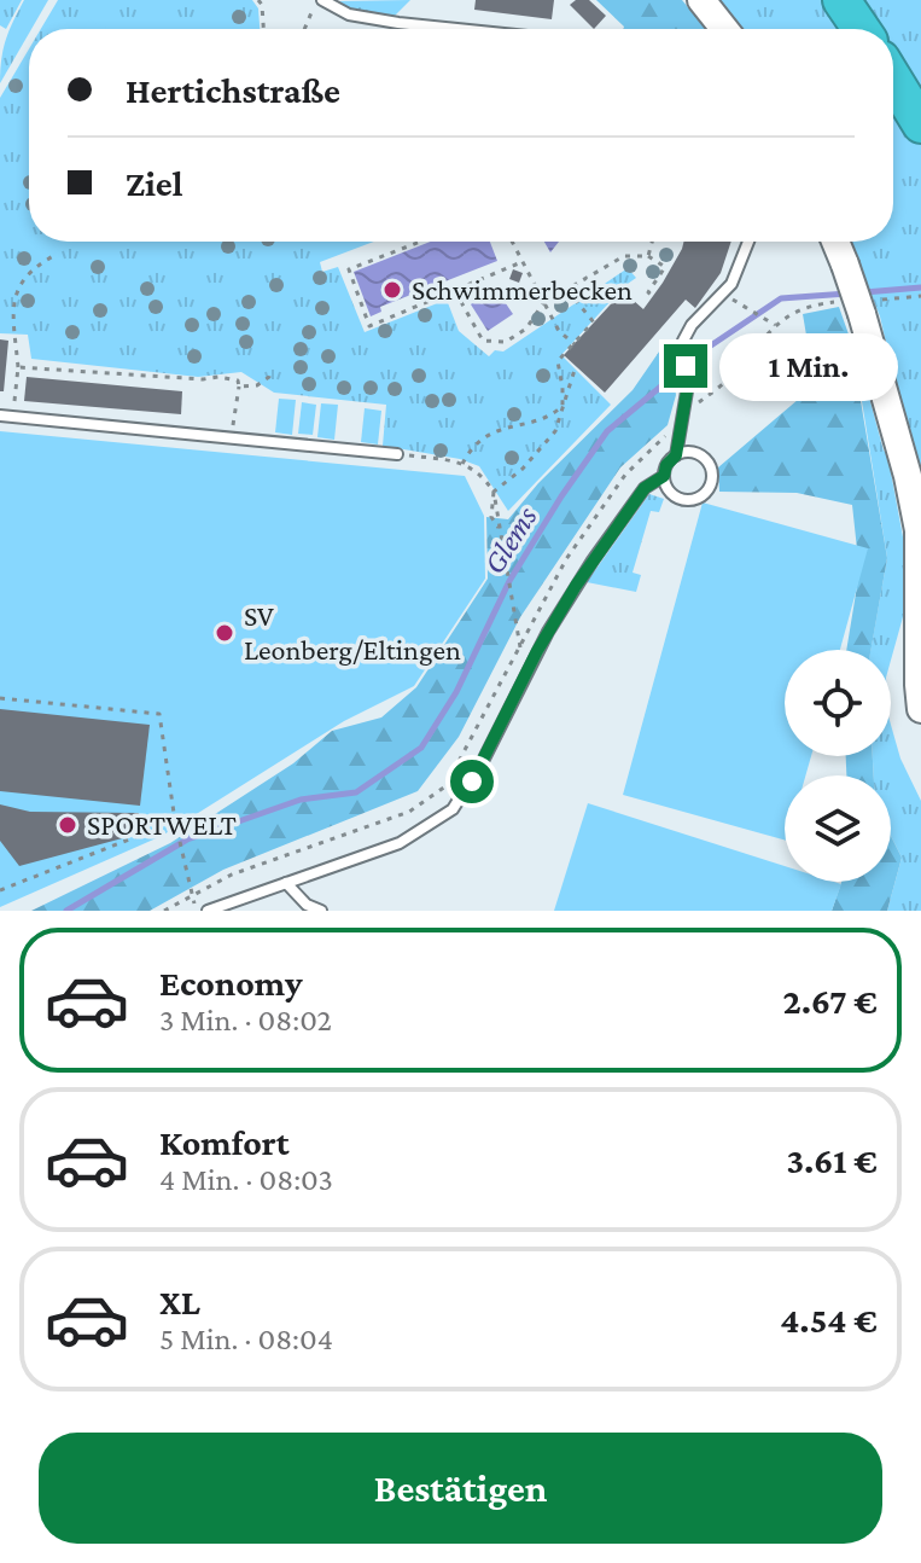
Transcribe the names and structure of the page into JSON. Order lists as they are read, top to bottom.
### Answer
{
  "water": ["Glems"],
  "places": ["Schwimmerbecken", "SV Leonberg/Eltingen", "SPORTWELT"],
  "page": {
    "banner": ["Hertichstraße", "Ziel"],
    "bubble": "1 Min.",
    "list": [
      {
        "name": "Economy",
        "note": "3 Min. · 08:02",
        "value": "2.67 €"
      },
      {
        "name": "Komfort",
        "note": "4 Min. · 08:03",
        "value": "3.61 €"
      },
      {
        "name": "XL",
        "note": "5 Min. · 08:04",
        "value": "4.54 €"
      }
    ],
    "buttons": "Bestätigen"
  }
}
